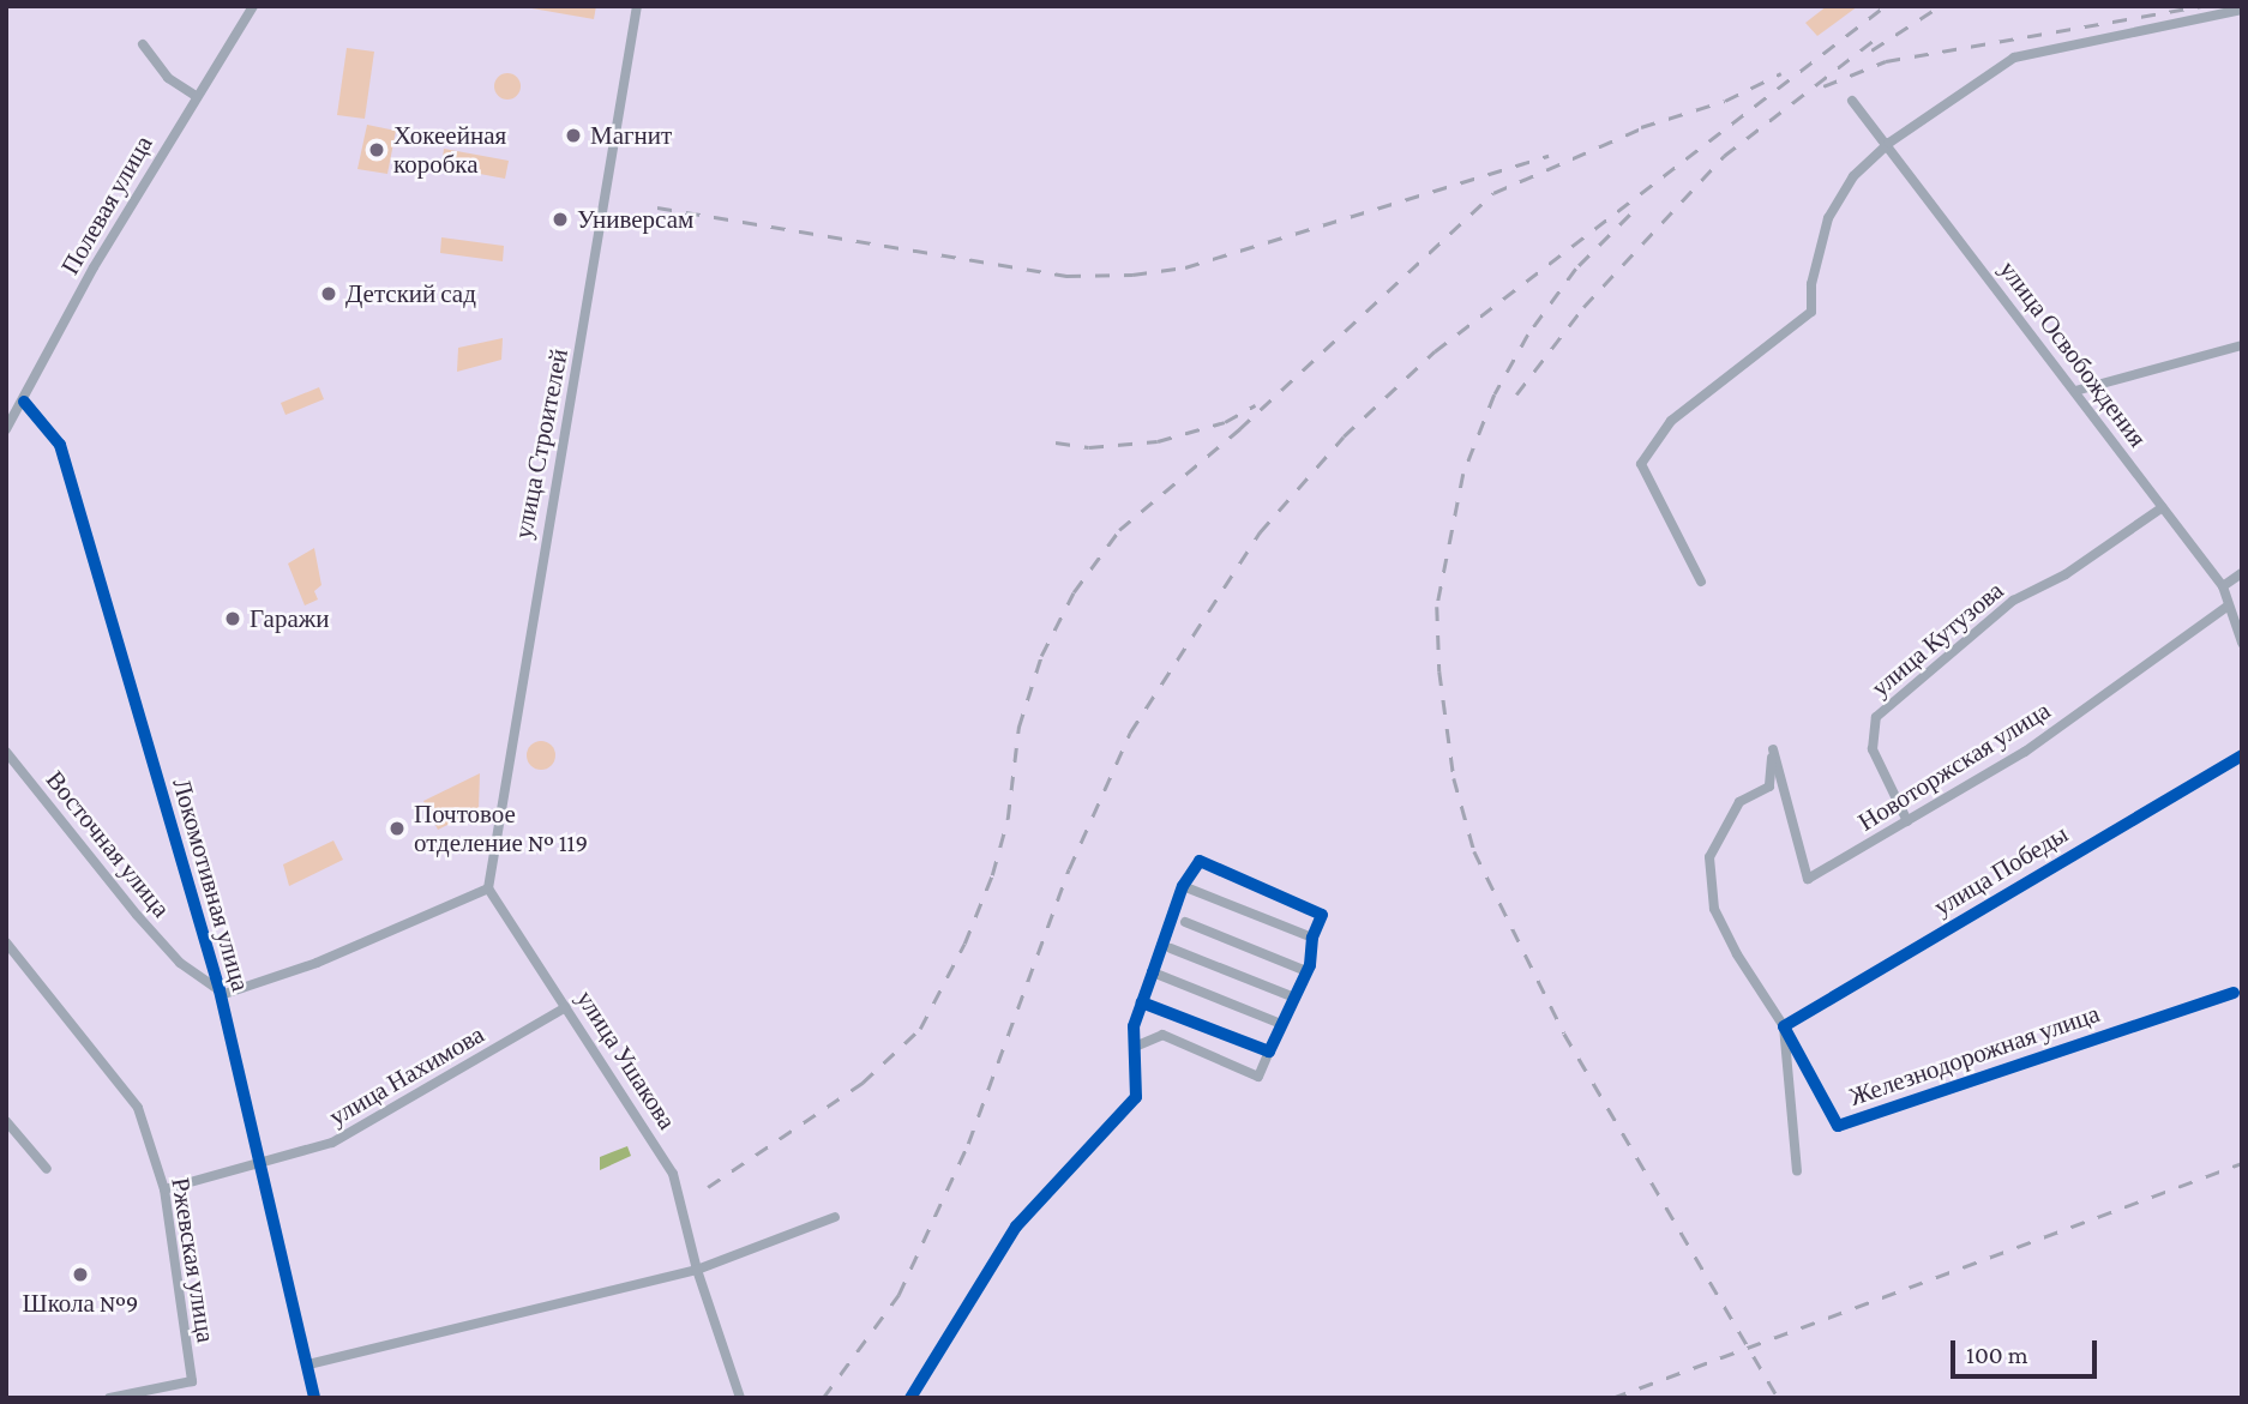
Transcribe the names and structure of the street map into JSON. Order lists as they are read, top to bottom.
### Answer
{
  "streets": {
    "street": [
      "Полевая улица",
      "улица Освобождения",
      "улица Строителей",
      "улица Кутузова",
      "Новоторжская улица",
      "Восточная улица",
      "улица Победы",
      "Локомотивная улица",
      "Железнодорожная улица",
      "улица Ушакова",
      "улица Нахимова",
      "Ржевская улица"
    ]
  },
  "crossings": [
    ["Полевая улица", "Локомотивная улица"],
    ["улица Освобождения", "улица Кутузова"],
    ["улица Освобождения", "Новоторжская улица"],
    ["улица Строителей", "улица Ушакова"],
    ["улица Кутузова", "Новоторжская улица"],
    ["Новоторжская улица", "улица Победы"],
    ["Новоторжская улица", "Железнодорожная улица"],
    ["Восточная улица", "Локомотивная улица"],
    ["улица Победы", "Железнодорожная улица"],
    ["Локомотивная улица", "улица Нахимова"],
    ["улица Ушакова", "улица Нахимова"],
    ["улица Нахимова", "Ржевская улица"]
  ],
  "places": [
    "Магнит",
    "Хокеейная коробка",
    "Универсам",
    "Детский сад",
    "Гаражи",
    "Почтовое отделение № 119",
    "Школа №9"
  ],
  "scale_bar": "100 m"
}
